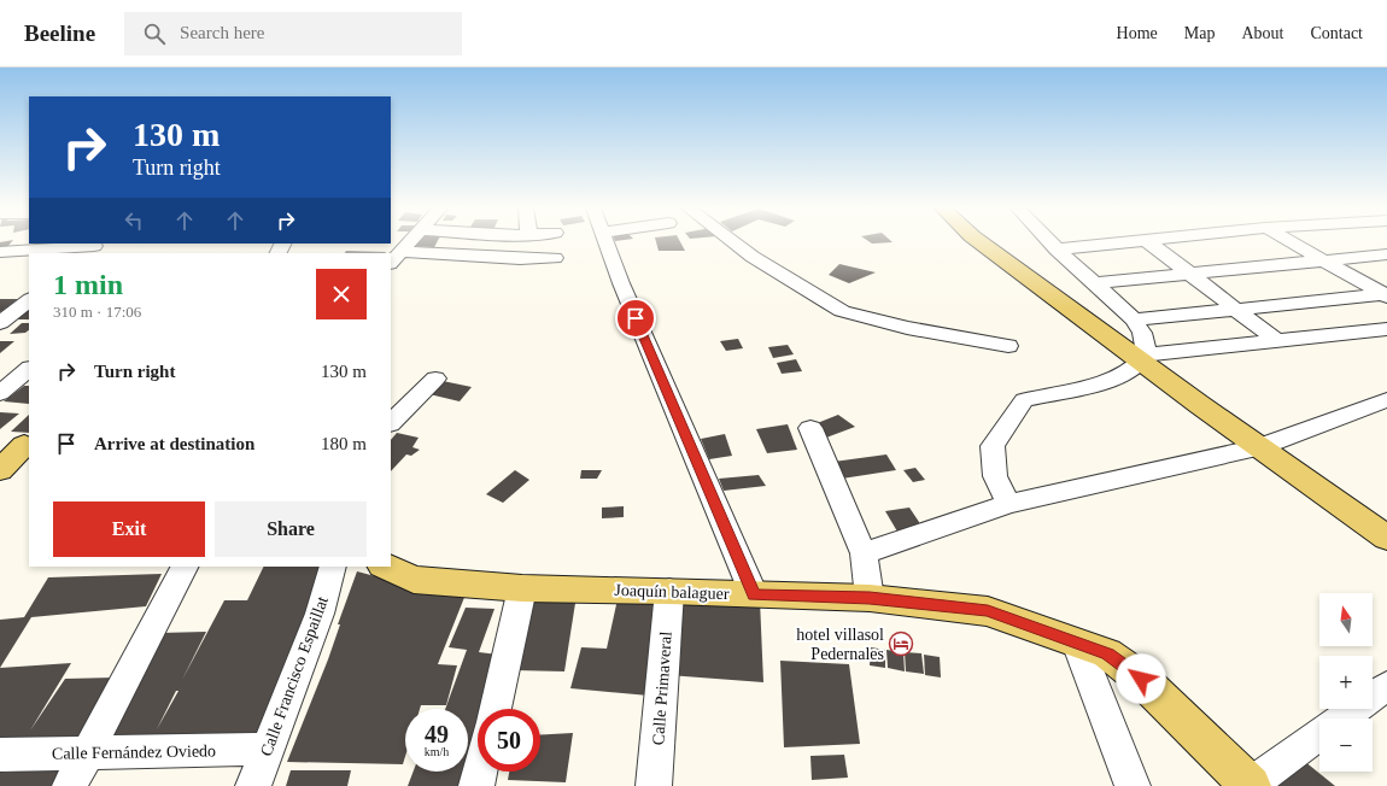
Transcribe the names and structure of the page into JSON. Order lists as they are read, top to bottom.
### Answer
{
  "streets": {
    "main road": ["Joaquín balaguer"],
    "street": ["Calle Francisco Espaillat", "Calle Primaveral", "Calle Fernández Oviedo"]
  },
  "crossings": [
    ["Joaquín balaguer", "Calle Primaveral"],
    ["Calle Francisco Espaillat", "Calle Fernández Oviedo"]
  ],
  "places": {
    "hotel": ["hotel villasol Pedernales"]
  },
  "north": "top",
  "page": {
    "header": "Beeline",
    "search": "Search here",
    "nav": [
      "Home",
      "Map",
      "About",
      "Contact"
    ],
    "turn": ["130 m", "Turn right"],
    "heading": ["1 min", "310 m · 17:06"],
    "list": [
      {
        "name": "Turn right",
        "value": "130 m"
      },
      {
        "name": "Arrive at destination",
        "value": "180 m"
      }
    ],
    "buttons": ["Exit", "Share"],
    "map_buttons": ["+", "−"],
    "speed": "49 km/h",
    "limit": "50"
  }
}
